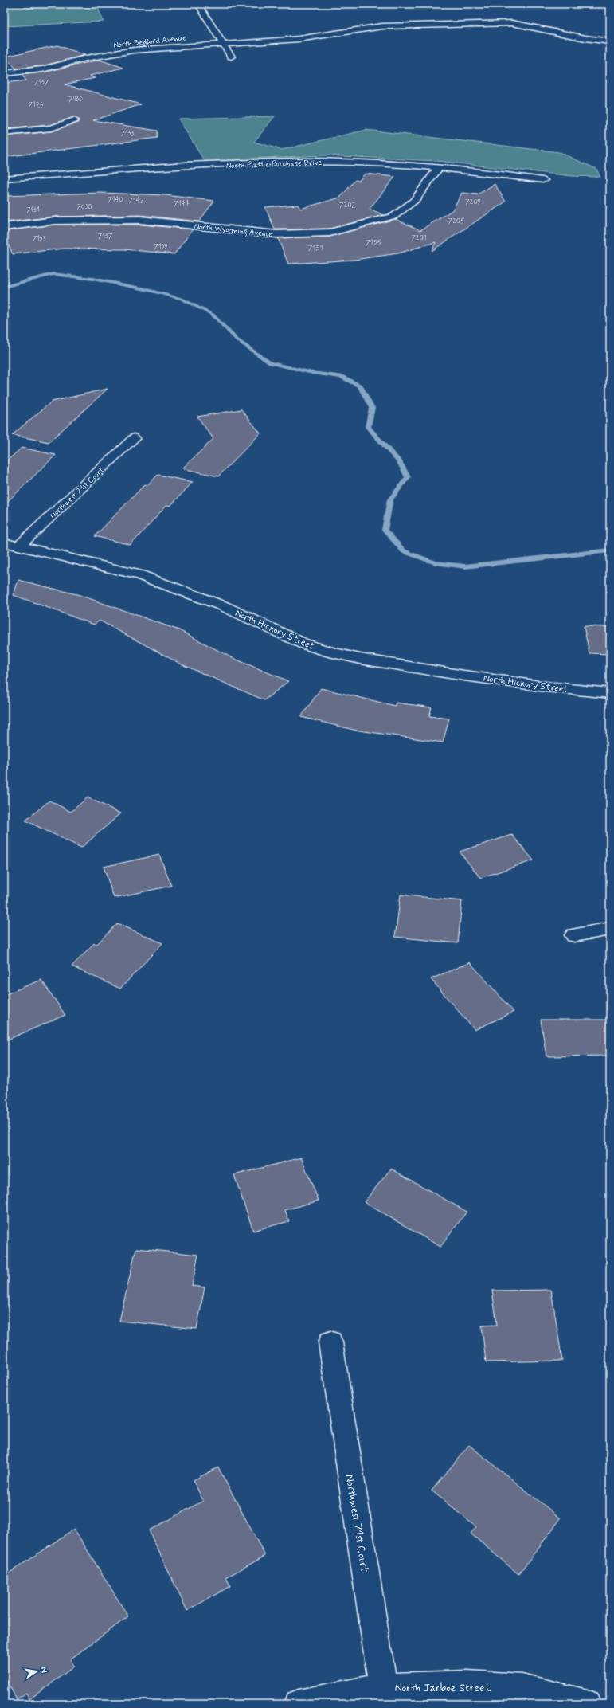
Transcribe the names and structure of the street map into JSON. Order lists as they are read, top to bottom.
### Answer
{
  "streets": {
    "street": [
      "North Bedford Avenue",
      "North Platte Purchase Drive",
      "North Wyoming Avenue",
      "Northwest 71st Court",
      "North Hickory Street",
      "North Jarboe Street"
    ]
  },
  "crossings": [
    ["North Platte Purchase Drive", "North Wyoming Avenue"],
    ["Northwest 71st Court", "North Hickory Street"],
    ["Northwest 71st Court", "North Jarboe Street"]
  ],
  "house_numbers": [
    "7137",
    "7130",
    "7126",
    "7133",
    "7140",
    "7142",
    "7209",
    "7144",
    "7202",
    "7038",
    "7134",
    "7205",
    "7137",
    "7201",
    "7133",
    "7155",
    "7139",
    "7151"
  ],
  "north": "right"
}
